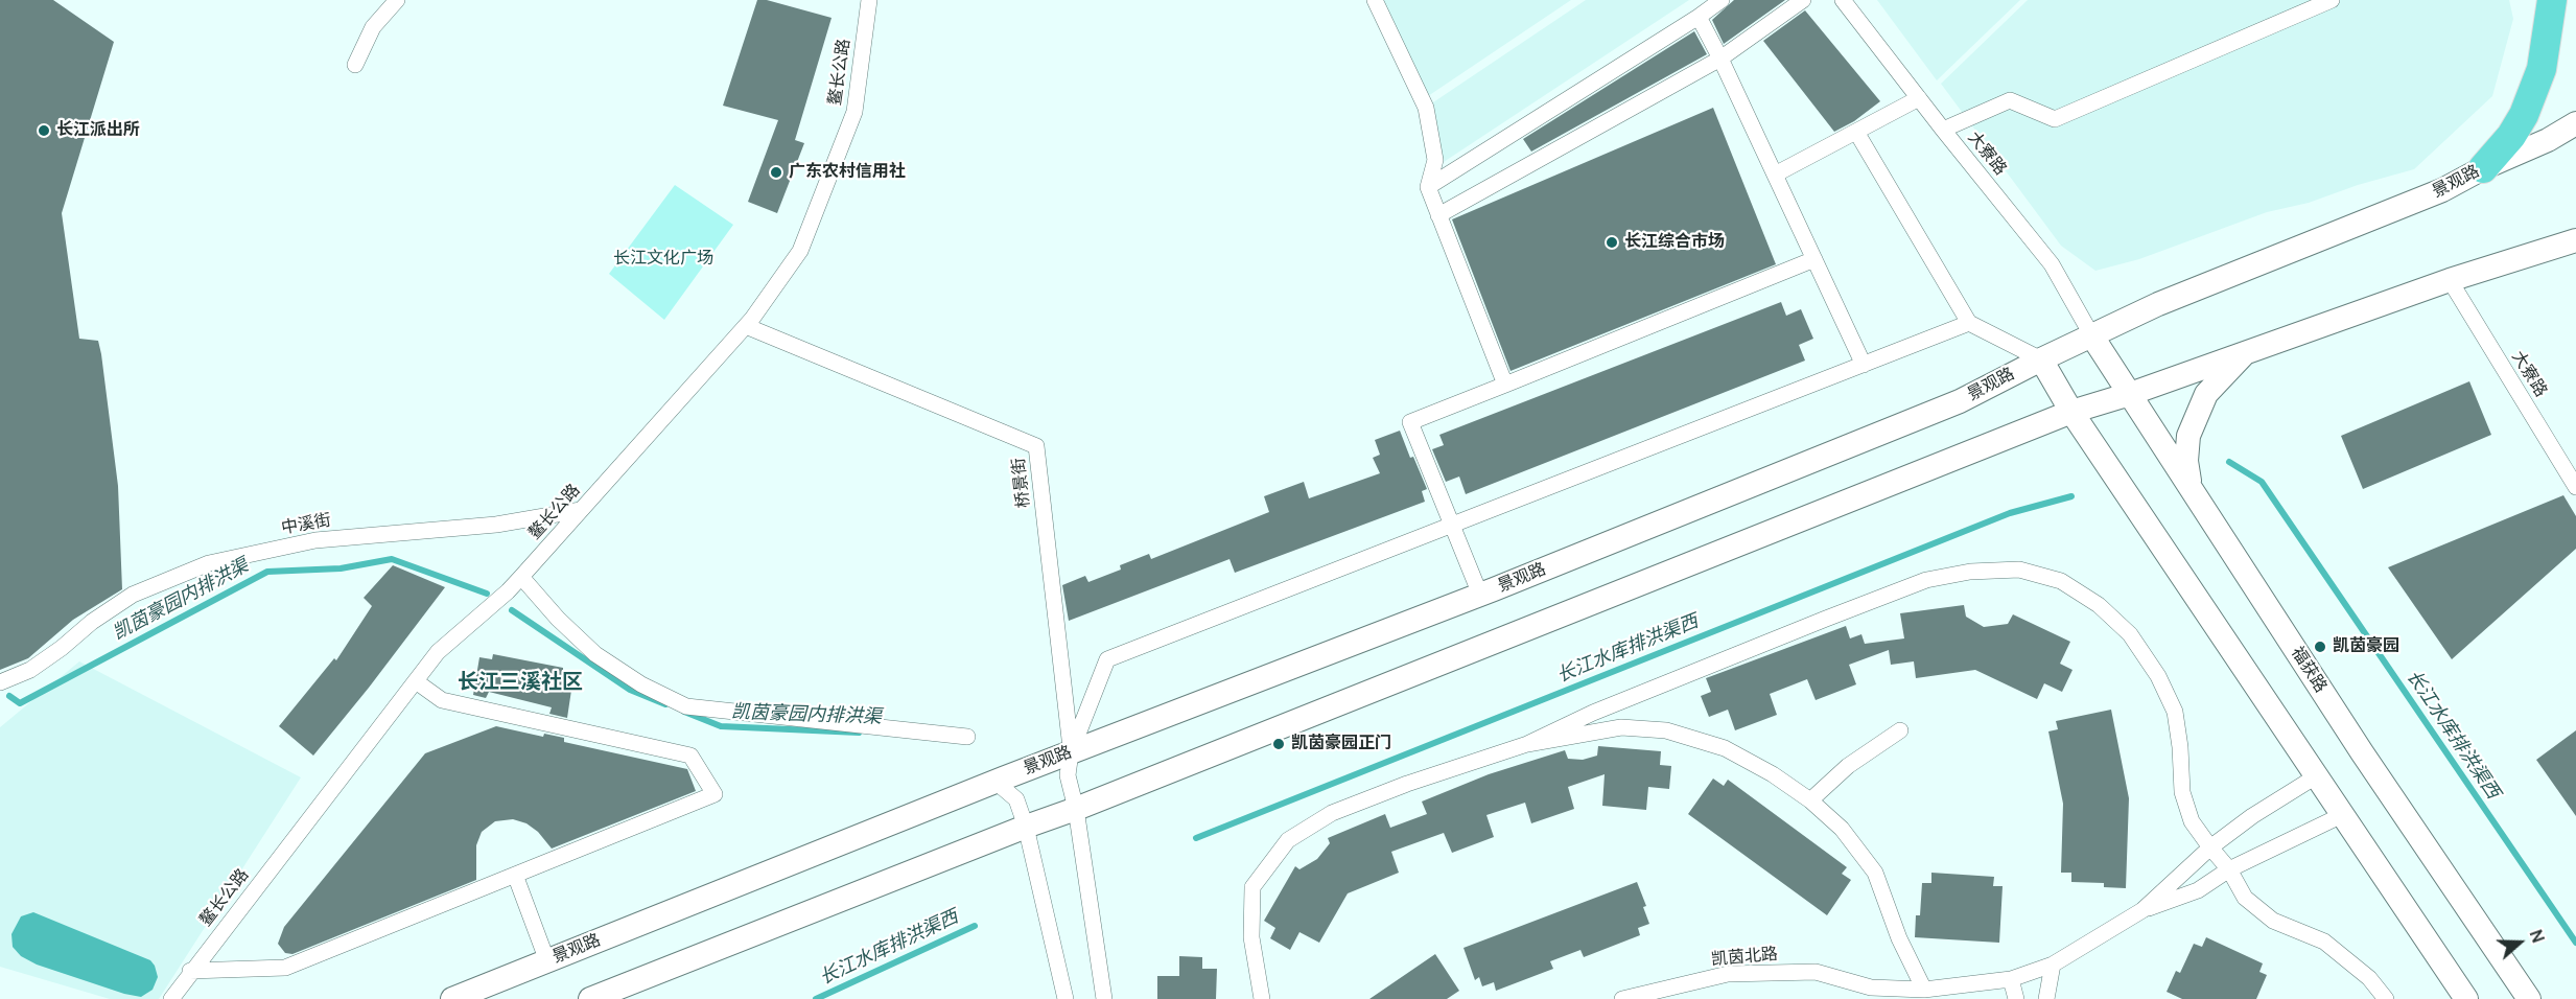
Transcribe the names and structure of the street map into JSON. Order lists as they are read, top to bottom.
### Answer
{
  "streets": {
    "main road": ["景观路", "福获路"],
    "street": [
      "鳌长公路",
      "大寮路",
      "桥景街",
      "中溪街",
      "凯茵北路"
    ]
  },
  "crossings": [
    ["鳌长公路", "桥景街"],
    ["鳌长公路", "中溪街"],
    ["大寮路", "景观路"],
    ["大寮路", "福获路"],
    ["景观路", "桥景街"],
    ["景观路", "福获路"]
  ],
  "districts": ["长江三溪社区"],
  "water": ["凯茵豪园内排洪渠", "长江水库排洪渠西"],
  "parks": ["长江文化广场"],
  "places": [
    "长江派出所",
    "广东农村信用社",
    "长江综合市场",
    "凯茵豪园",
    "凯茵豪园正门"
  ],
  "north": "right"
}
